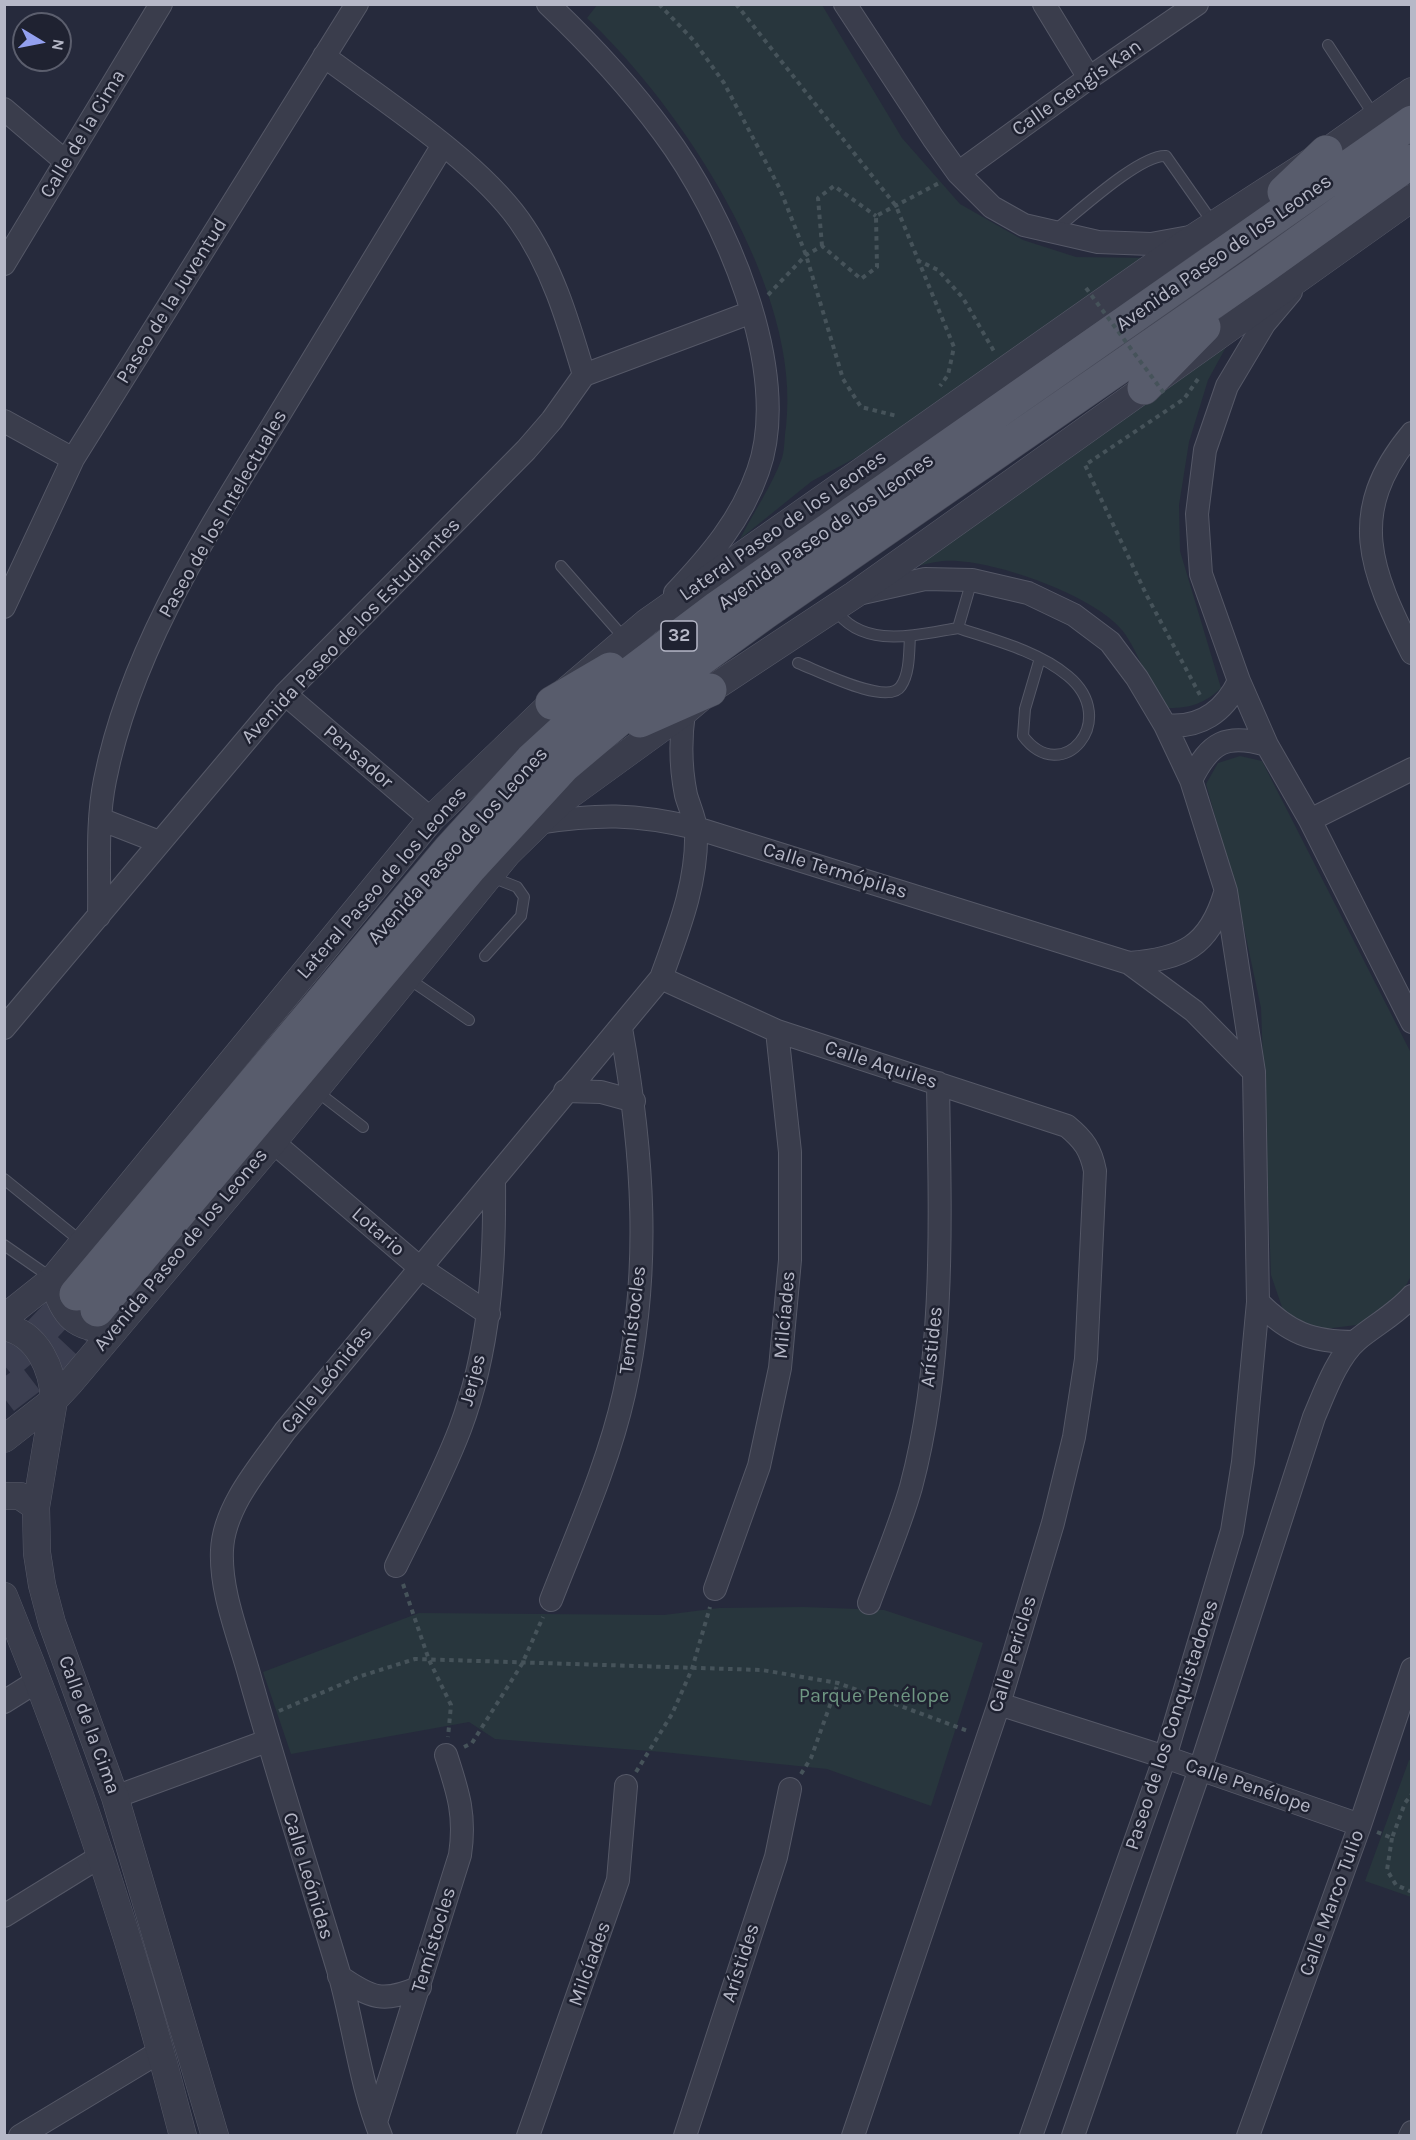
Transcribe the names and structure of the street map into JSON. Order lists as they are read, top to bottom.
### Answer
{
  "streets": {
    "main road": ["Avenida Paseo de los Leones", "32"],
    "street": [
      "Calle Gengis Kan",
      "Calle de la Cima",
      "Paseo de la Juventud",
      "Paseo de los Intelectuales",
      "Lateral Paseo de los Leones",
      "Avenida Paseo de los Estudiantes",
      "Pensador",
      "Calle Termópilas",
      "Calle Aquiles",
      "Lotario",
      "Milcíades",
      "Temístocles",
      "Arístides",
      "Calle Leónidas",
      "Jerjes",
      "Calle Pericles",
      "Paseo de los Conquistadores",
      "Calle Penélope",
      "Calle Marco Tulio"
    ]
  },
  "crossings": [
    ["Calle de la Cima", "Avenida Paseo de los Leones"],
    ["Avenida Paseo de los Leones", "Lateral Paseo de los Leones"],
    ["Avenida Paseo de los Leones", "Calle Termópilas"],
    ["Avenida Paseo de los Leones", "Lotario"],
    ["Avenida Paseo de los Leones", "Calle Leónidas"],
    ["Avenida Paseo de los Leones", "Paseo de los Conquistadores"],
    ["Paseo de los Intelectuales", "Avenida Paseo de los Estudiantes"],
    ["Lateral Paseo de los Leones", "Pensador"],
    ["Avenida Paseo de los Estudiantes", "Pensador"],
    ["Calle Termópilas", "Calle Leónidas"],
    ["Calle Termópilas", "Paseo de los Conquistadores"],
    ["Calle Aquiles", "Milcíades"],
    ["Calle Aquiles", "Arístides"],
    ["Calle Aquiles", "Calle Leónidas"],
    ["Calle Aquiles", "Calle Pericles"],
    ["Lotario", "Calle Leónidas"],
    ["Lotario", "Jerjes"],
    ["Temístocles", "Calle Leónidas"],
    ["Calle Leónidas", "Jerjes"],
    ["Calle Pericles", "Calle Penélope"],
    ["Paseo de los Conquistadores", "Calle Penélope"],
    ["Calle Penélope", "Calle Marco Tulio"]
  ],
  "parks": ["Parque Penélope"],
  "north": "right"
}
